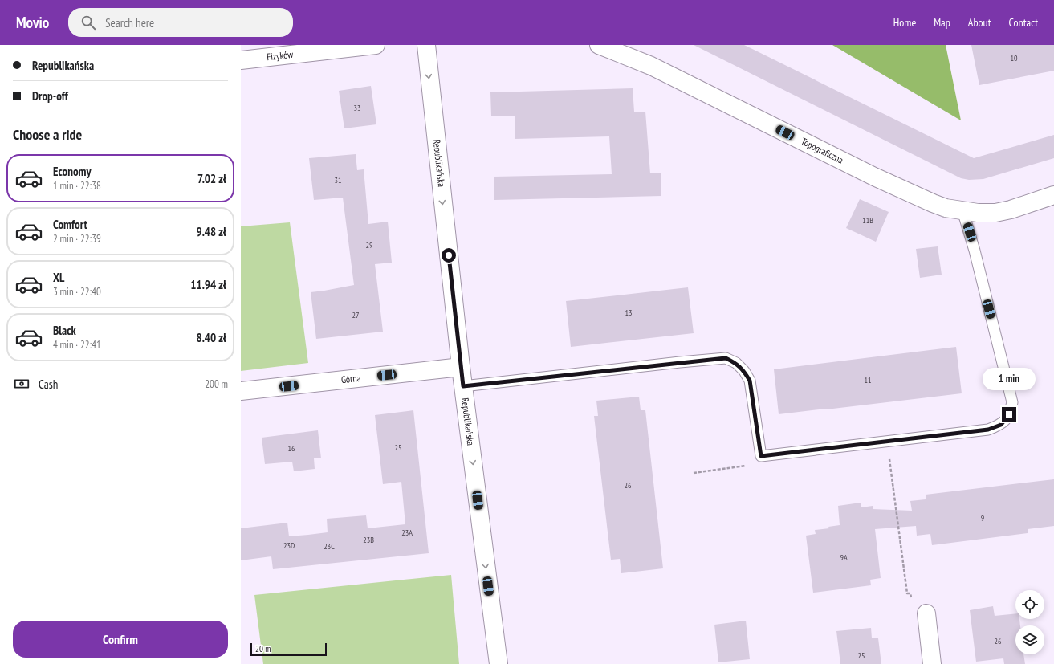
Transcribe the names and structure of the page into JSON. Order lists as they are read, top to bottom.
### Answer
{
  "streets": {
    "street": [
      "Fizyków",
      "Topograficzna",
      "Republikańska",
      "Górna"
    ]
  },
  "crossings": [
    ["Republikańska", "Górna"]
  ],
  "one_way": ["Republikańska"],
  "house_numbers": [
    "10",
    "33",
    "31",
    "11B",
    "29",
    "13",
    "27",
    "11",
    "25",
    "16",
    "26",
    "9",
    "23A",
    "23B",
    "23D",
    "23C",
    "9A",
    "26",
    "25"
  ],
  "scale_bar": "20 m",
  "page": {
    "header": "Movio",
    "search": "Search here",
    "nav": [
      "Home",
      "Map",
      "About",
      "Contact"
    ],
    "banner": ["Republikańska", "Drop-off"],
    "heading": "Choose a ride",
    "list": [
      {
        "name": "Economy",
        "note": "1 min · 22:38",
        "value": "7.02 zł"
      },
      {
        "name": "Comfort",
        "note": "2 min · 22:39",
        "value": "9.48 zł"
      },
      {
        "name": "XL",
        "note": "3 min · 22:40",
        "value": "11.94 zł"
      },
      {
        "name": "Black",
        "note": "4 min · 22:41",
        "value": "8.40 zł"
      }
    ],
    "pay": ["Cash", "200 m"],
    "bubble": "1 min",
    "buttons": "Confirm",
    "scale": "20 m"
  }
}
